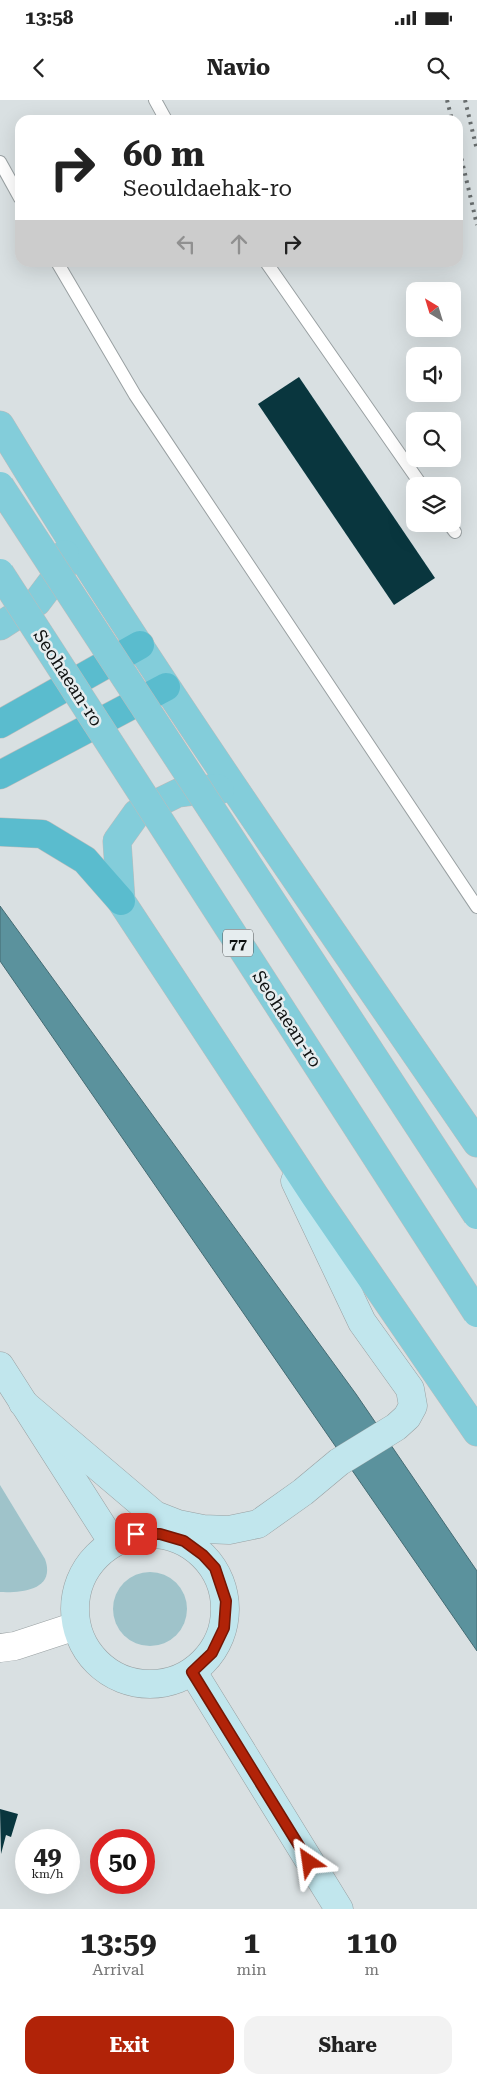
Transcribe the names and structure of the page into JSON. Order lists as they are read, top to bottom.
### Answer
{
  "streets": {
    "main road": ["Seohaean-ro", "77"]
  },
  "north": "top left",
  "page": {
    "status": "13:58",
    "header": "Navio",
    "turn": ["60 m", "Seouldaehak-ro"],
    "speed": "49 km/h",
    "limit": "50",
    "eta": [
      "13:59",
      "Arrival",
      "1",
      "min",
      "110",
      "m"
    ],
    "buttons": ["Exit", "Share"]
  }
}
